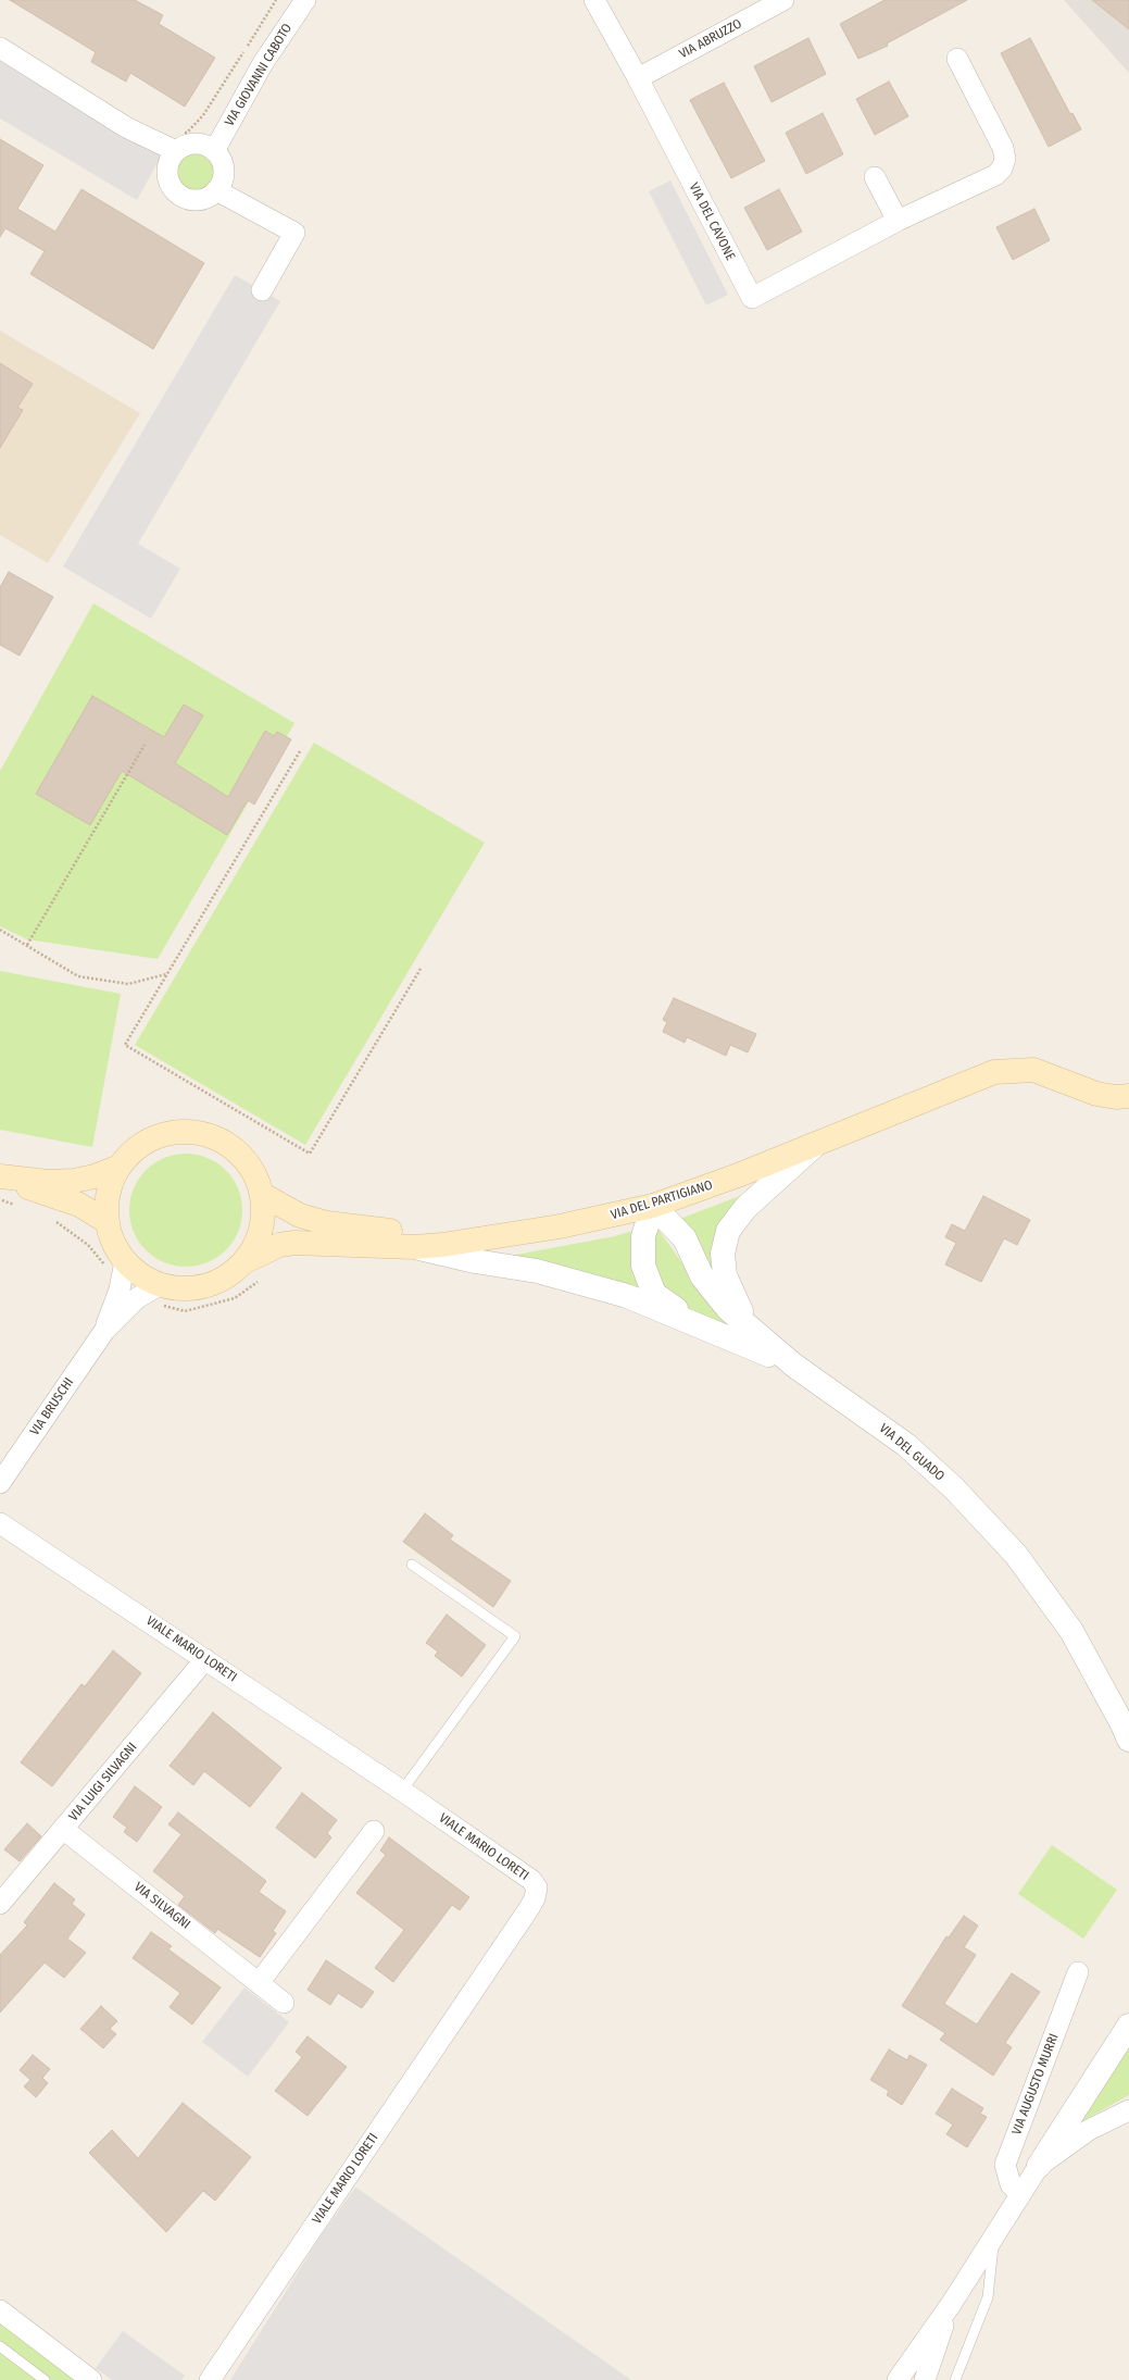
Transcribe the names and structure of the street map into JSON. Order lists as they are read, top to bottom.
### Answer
{
  "streets": {
    "main road": ["VIA DEL PARTIGIANO"],
    "street": [
      "VIA ABRUZZO",
      "VIA GIOVANNI CABOTO",
      "VIA DEL CAVONE",
      "VIA BRUSCHI",
      "VIA DEL GUADO",
      "VIALE MARIO LORETI",
      "VIA LUIGI SILVAGNI",
      "VIA SILVAGNI",
      "VIA AUGUSTO MURRI"
    ]
  },
  "crossings": [
    ["VIA ABRUZZO", "VIA DEL CAVONE"],
    ["VIA DEL PARTIGIANO", "VIA DEL GUADO"],
    ["VIALE MARIO LORETI", "VIA LUIGI SILVAGNI"],
    ["VIA LUIGI SILVAGNI", "VIA SILVAGNI"]
  ]
}
